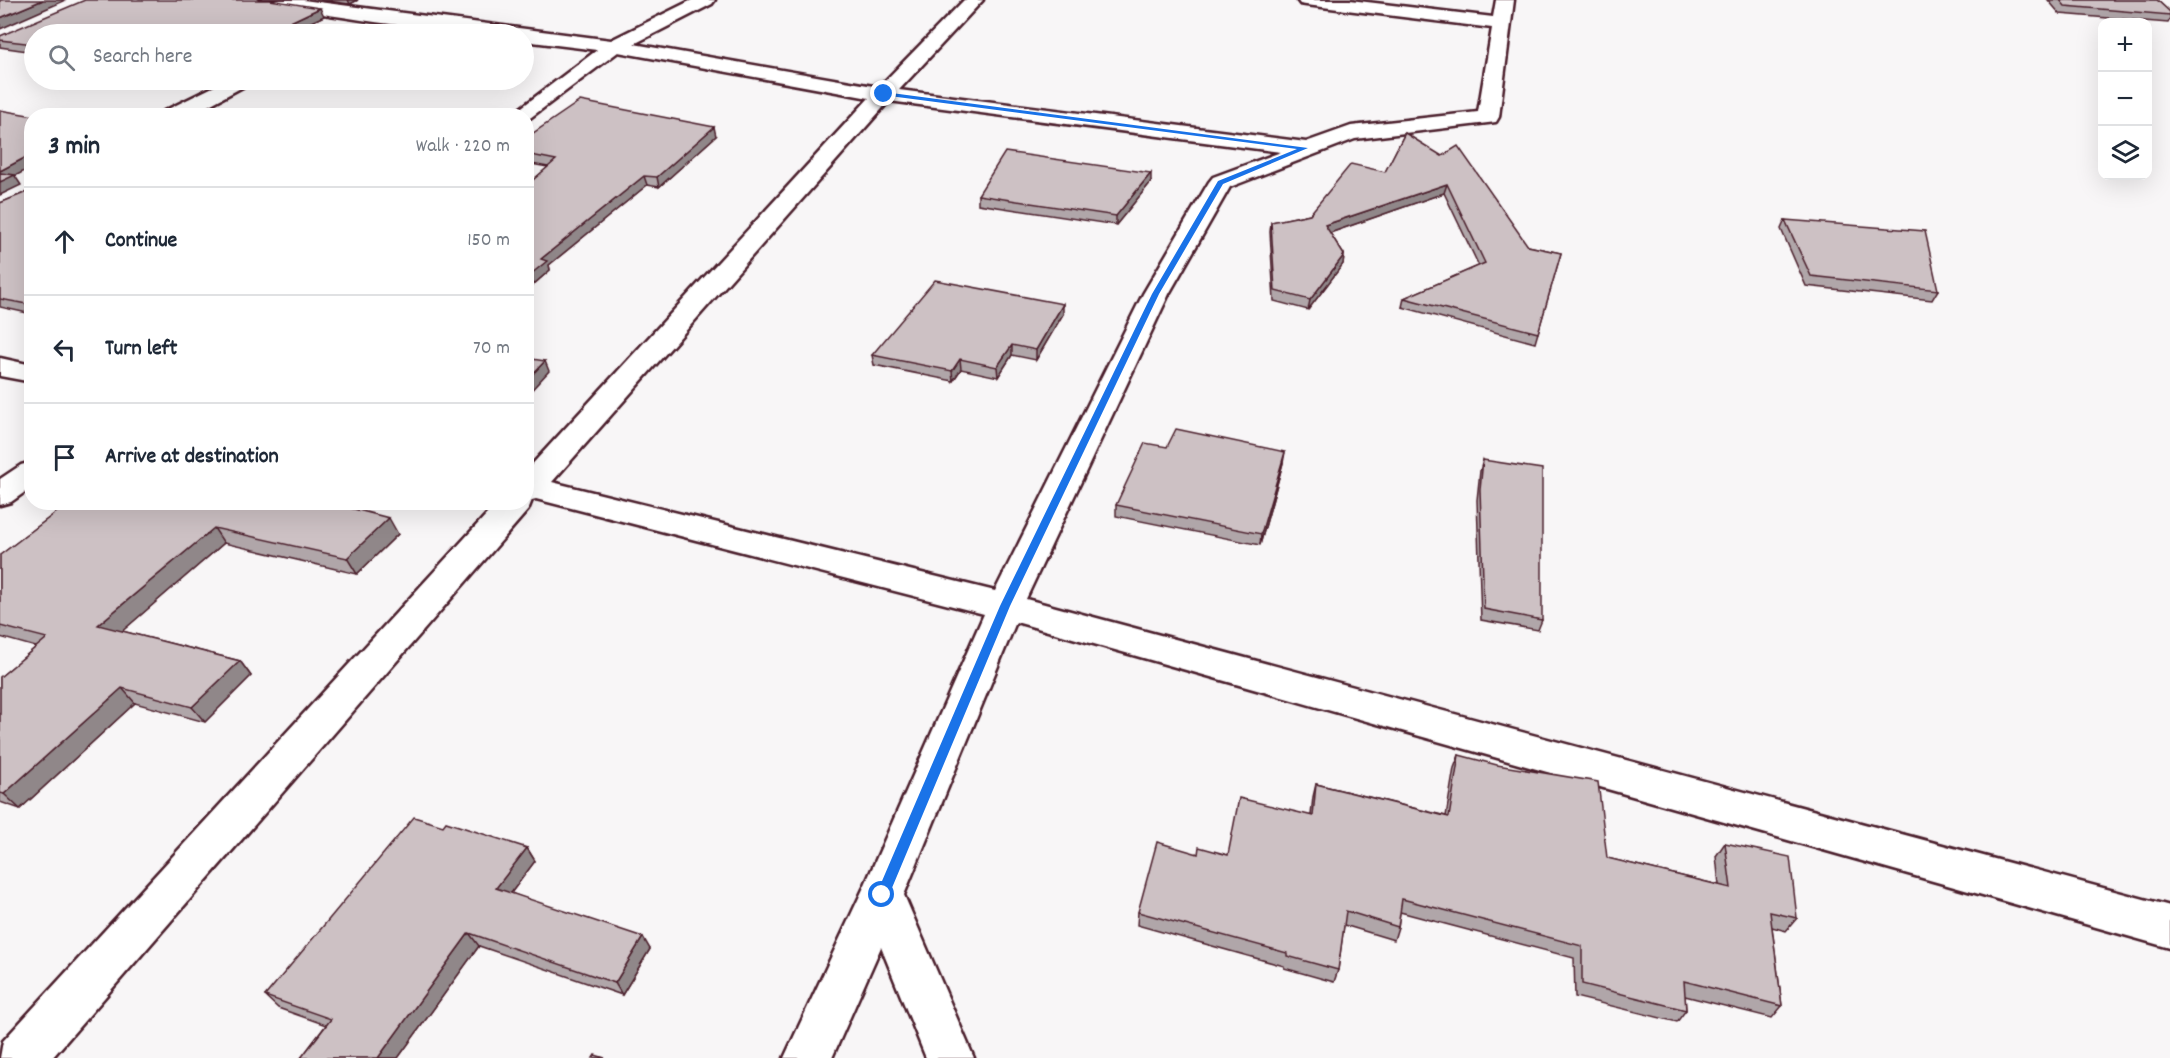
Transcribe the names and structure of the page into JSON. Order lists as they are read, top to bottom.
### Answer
{
  "page": {
    "map_buttons": ["+", "−"],
    "search": "Search here",
    "heading": ["3 min", "Walk · 220 m"],
    "list": [
      ["Continue", "150 m"],
      ["Turn left", "70 m"],
      "Arrive at destination"
    ]
  }
}
